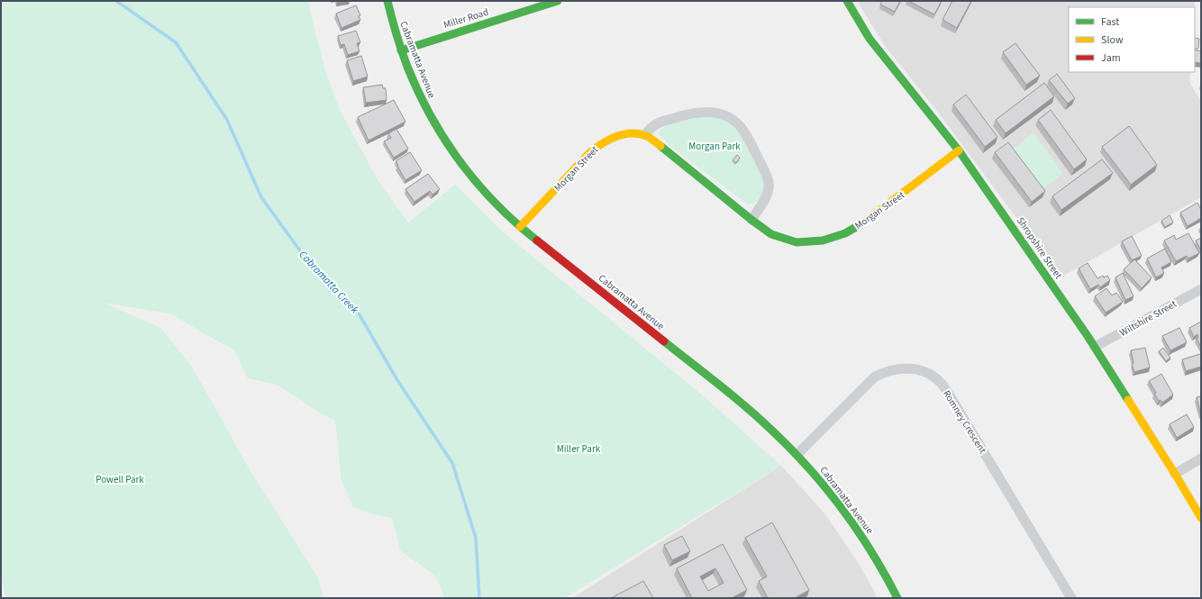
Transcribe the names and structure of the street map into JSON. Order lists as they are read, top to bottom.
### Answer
{
  "streets": {
    "street": [
      "Miller Road",
      "Cabramatta Avenue",
      "Morgan Street",
      "Shropshire Street",
      "Wiltshire Street",
      "Romney Crescent"
    ]
  },
  "crossings": [
    ["Miller Road", "Cabramatta Avenue"],
    ["Cabramatta Avenue", "Morgan Street"],
    ["Cabramatta Avenue", "Romney Crescent"],
    ["Morgan Street", "Shropshire Street"],
    ["Shropshire Street", "Wiltshire Street"]
  ],
  "water": ["Cabramatta Creek"],
  "parks": ["Morgan Park", "Miller Park", "Powell Park"],
  "legend": ["Fast", "Slow", "Jam"]
}
